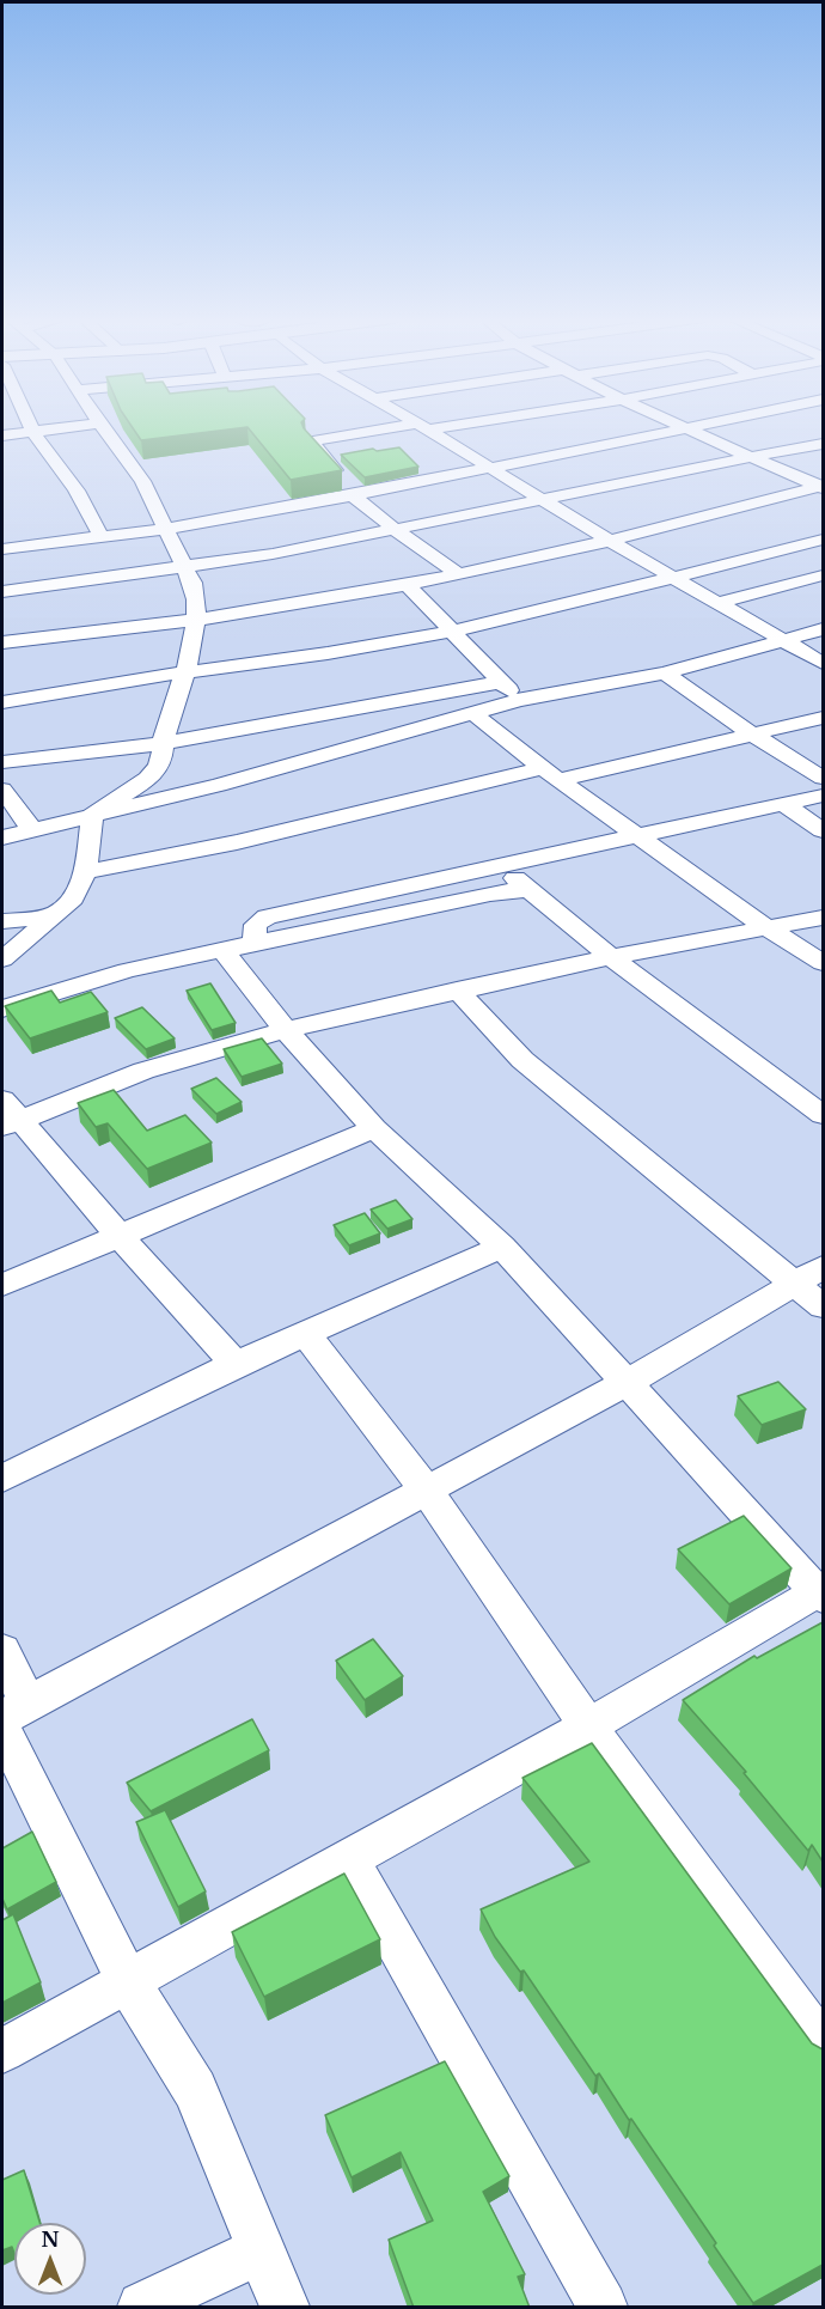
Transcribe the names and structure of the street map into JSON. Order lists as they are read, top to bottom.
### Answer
{
  "north": "top"
}
